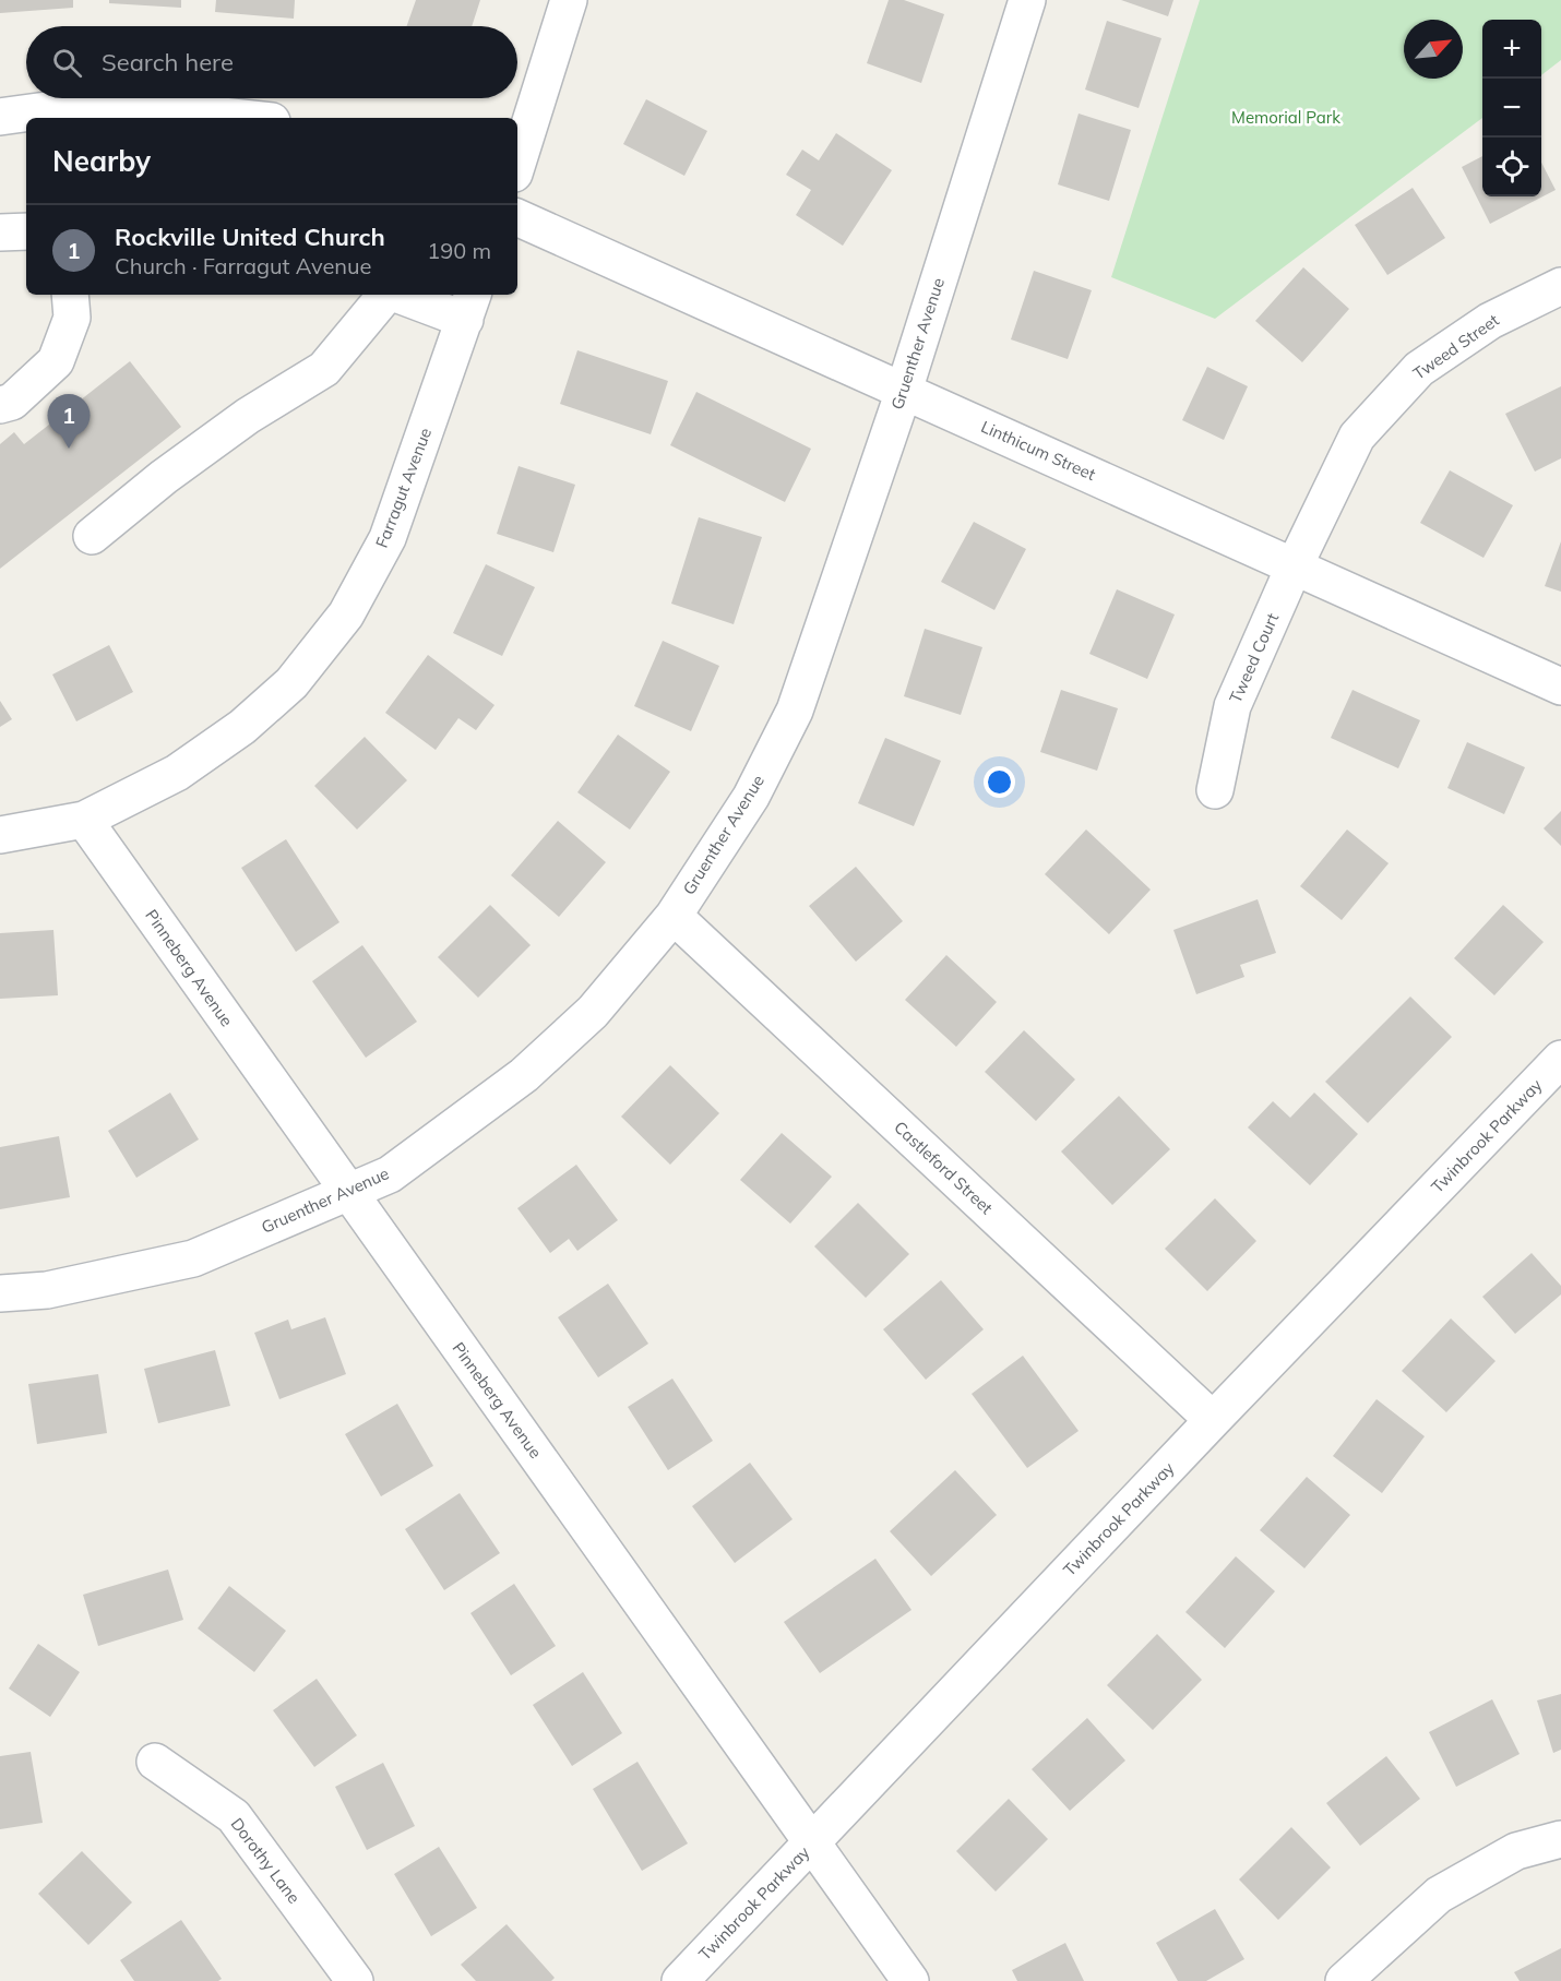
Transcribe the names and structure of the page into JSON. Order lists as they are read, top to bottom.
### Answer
{
  "streets": {
    "street": [
      "Gruenther Avenue",
      "Tweed Street",
      "Linthicum Street",
      "Farragut Avenue",
      "Tweed Court",
      "Pinneberg Avenue",
      "Twinbrook Parkway",
      "Castleford Street",
      "Dorothy Lane"
    ]
  },
  "crossings": [
    ["Gruenther Avenue", "Linthicum Street"],
    ["Gruenther Avenue", "Pinneberg Avenue"],
    ["Gruenther Avenue", "Castleford Street"],
    ["Tweed Street", "Linthicum Street"],
    ["Tweed Street", "Tweed Court"],
    ["Linthicum Street", "Tweed Court"],
    ["Farragut Avenue", "Pinneberg Avenue"],
    ["Pinneberg Avenue", "Twinbrook Parkway"],
    ["Twinbrook Parkway", "Castleford Street"]
  ],
  "parks": ["Memorial Park"],
  "north": "top right",
  "page": {
    "map_buttons": ["+", "−"],
    "search": "Search here",
    "heading": "Nearby",
    "list": [
      {
        "mark": "1",
        "name": "Rockville United Church",
        "note": "Church · Farragut Avenue",
        "value": "190 m"
      }
    ],
    "pins": "1"
  }
}
